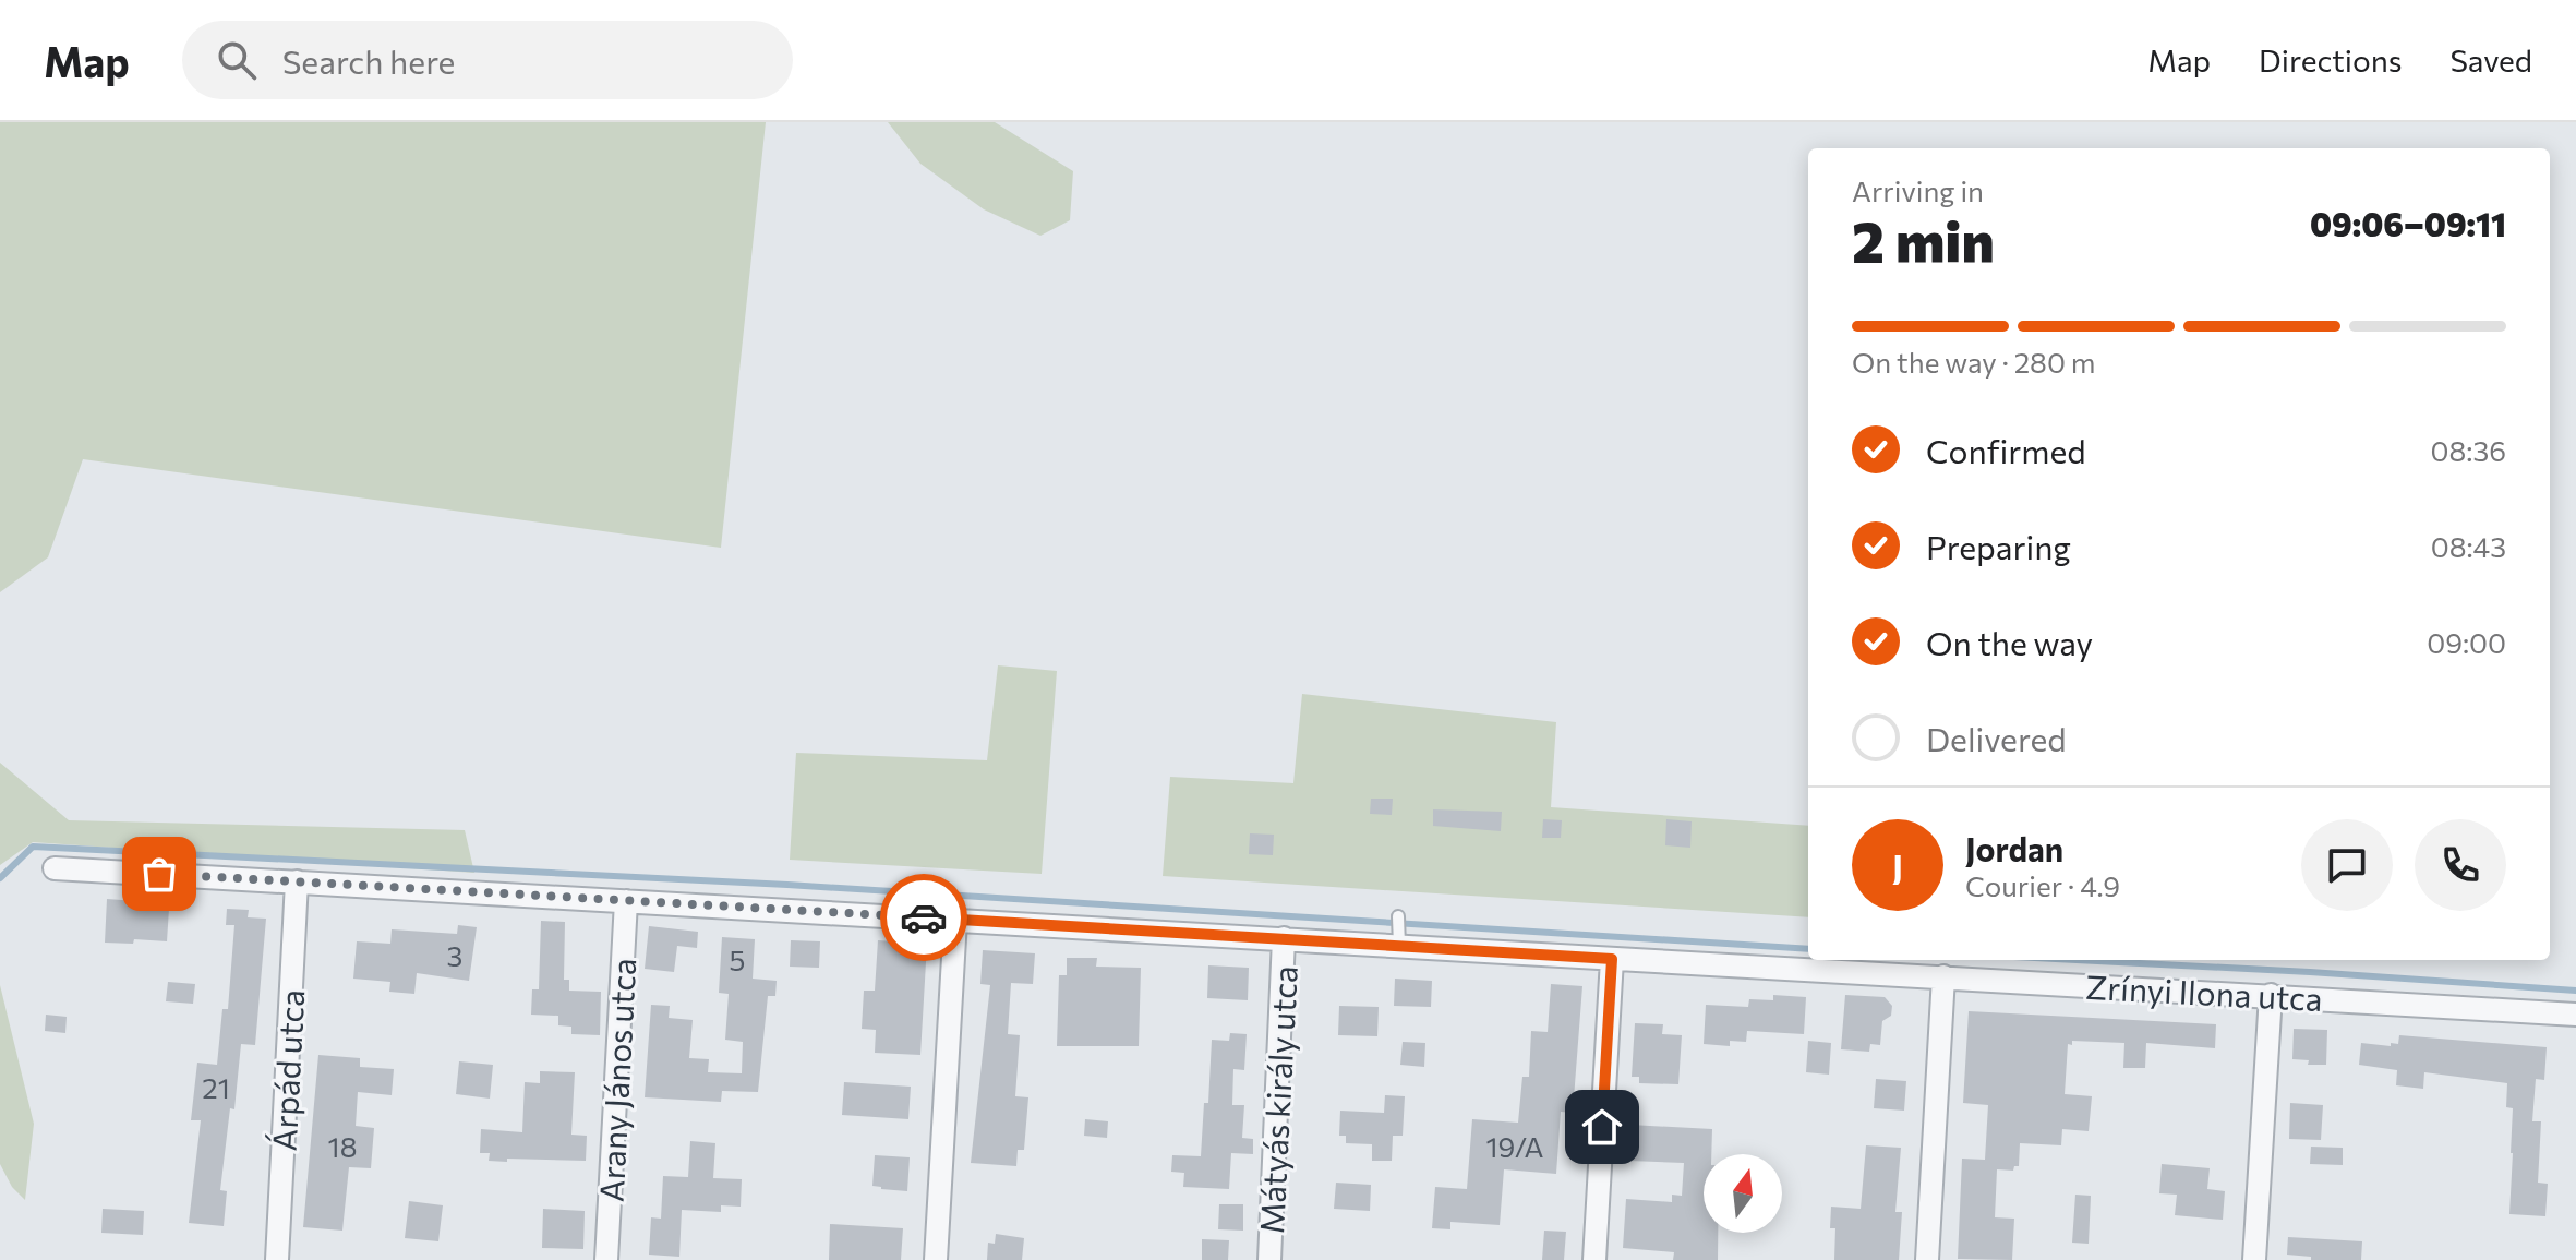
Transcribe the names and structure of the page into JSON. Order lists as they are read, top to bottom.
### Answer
{
  "streets": {
    "street": [
      "Zrínyi Ilona utca",
      "Árpád utca",
      "Arany János utca",
      "Mátyás király utca"
    ]
  },
  "crossings": [
    ["Zrínyi Ilona utca", "Árpád utca"],
    ["Zrínyi Ilona utca", "Arany János utca"],
    ["Zrínyi Ilona utca", "Mátyás király utca"]
  ],
  "house_numbers": [
    "3",
    "5",
    "21",
    "18",
    "19/A"
  ],
  "north": "top",
  "page": {
    "header": "Map",
    "search": "Search here",
    "nav": ["Map", "Directions", "Saved"],
    "heading": ["2 min", "Arriving in", "09:06–09:11"],
    "panel": ["Jordan", "Courier · 4.9"],
    "bar": "On the way · 280 m",
    "list": [
      ["Confirmed", "08:36"],
      ["Preparing", "08:43"],
      ["On the way", "09:00"],
      "Delivered"
    ],
    "round": "J"
  }
}
